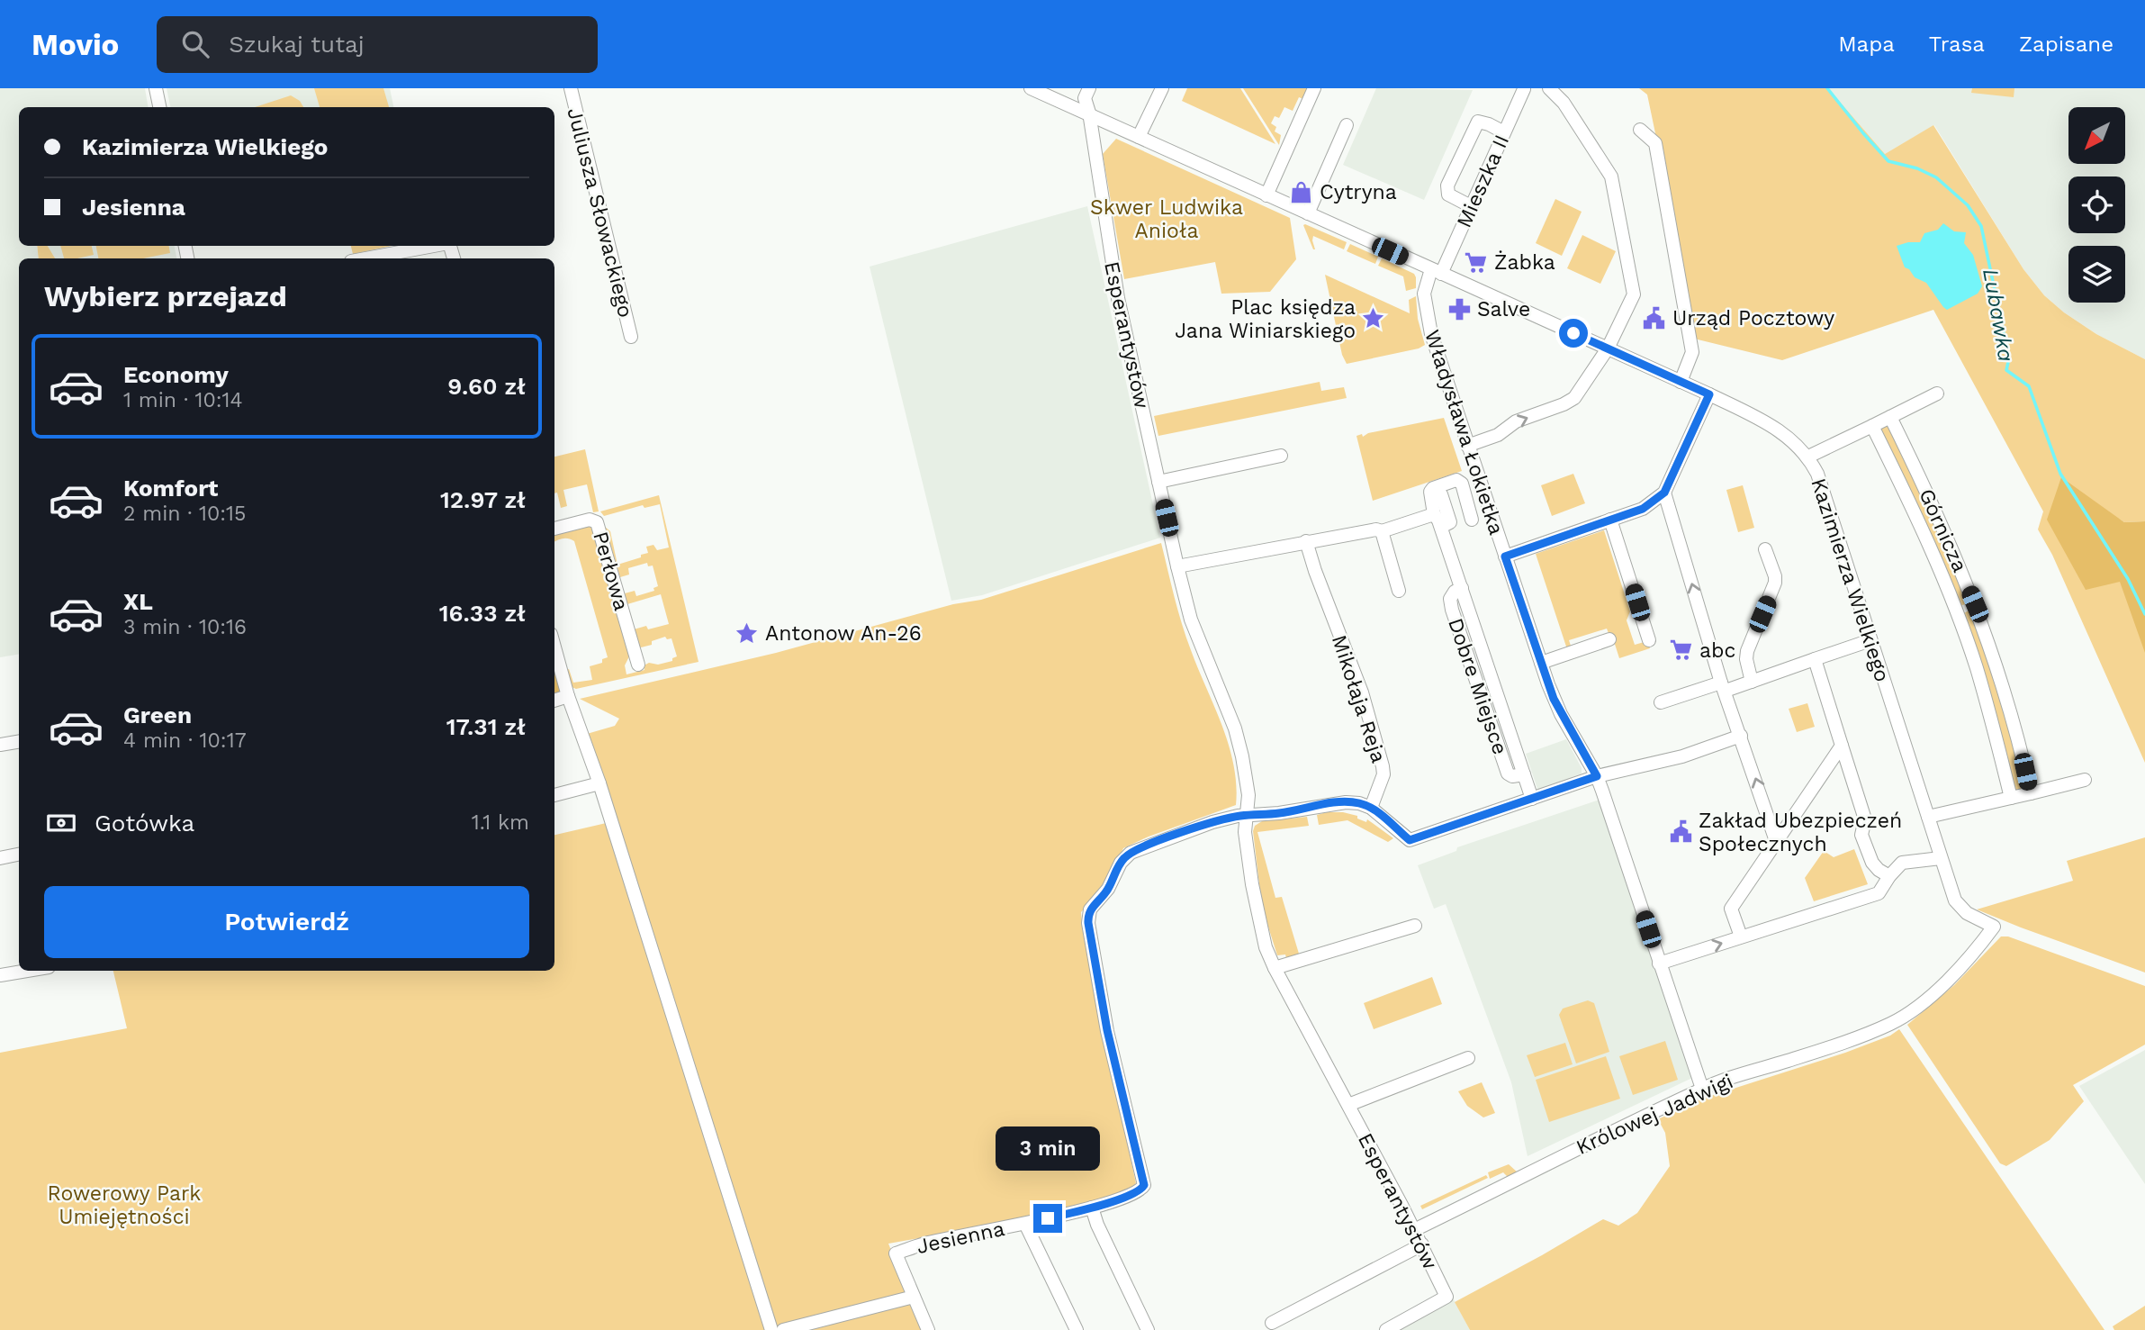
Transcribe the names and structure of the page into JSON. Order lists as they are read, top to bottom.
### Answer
{
  "streets": {
    "street": [
      "Mieszka II",
      "Juliusza Słowackiego",
      "Esperantystów",
      "Władysława Łokietka",
      "Górnicza",
      "Perłowa",
      "Kazimierza Wielkiego",
      "Dobre Miejsce",
      "Mikołaja Reja",
      "Królowej Jadwigi",
      "Jesienna"
    ]
  },
  "crossings": [
    ["Mieszka II", "Władysława Łokietka"],
    ["Mieszka II", "Kazimierza Wielkiego"],
    ["Esperantystów", "Kazimierza Wielkiego"],
    ["Esperantystów", "Królowej Jadwigi"],
    ["Esperantystów", "Jesienna"],
    ["Władysława Łokietka", "Kazimierza Wielkiego"],
    ["Władysława Łokietka", "Królowej Jadwigi"],
    ["Kazimierza Wielkiego", "Królowej Jadwigi"]
  ],
  "water": ["Lubawka"],
  "parks": ["Skwer Ludwika Anioła", "Rowerowy Park Umiejętności"],
  "places": {
    "shop": ["Cytryna"],
    "supermarket": ["Żabka", "abc"],
    "pharmacy": ["Salve"],
    "public building": ["Urząd Pocztowy", "Zakład Ubezpieczeń Społecznych"],
    "place": ["Plac księdza Jana Winiarskiego", "Antonow An-26"]
  },
  "north": "bottom left",
  "page": {
    "header": "Movio",
    "search": "Szukaj tutaj",
    "nav": ["Mapa", "Trasa", "Zapisane"],
    "banner": ["Kazimierza Wielkiego", "Jesienna"],
    "heading": "Wybierz przejazd",
    "list": [
      {
        "name": "Economy",
        "note": "1 min · 10:14",
        "value": "9.60 zł"
      },
      {
        "name": "Komfort",
        "note": "2 min · 10:15",
        "value": "12.97 zł"
      },
      {
        "name": "XL",
        "note": "3 min · 10:16",
        "value": "16.33 zł"
      },
      {
        "name": "Green",
        "note": "4 min · 10:17",
        "value": "17.31 zł"
      }
    ],
    "pay": ["Gotówka", "1.1 km"],
    "buttons": "Potwierdź",
    "bubble": "3 min"
  }
}
